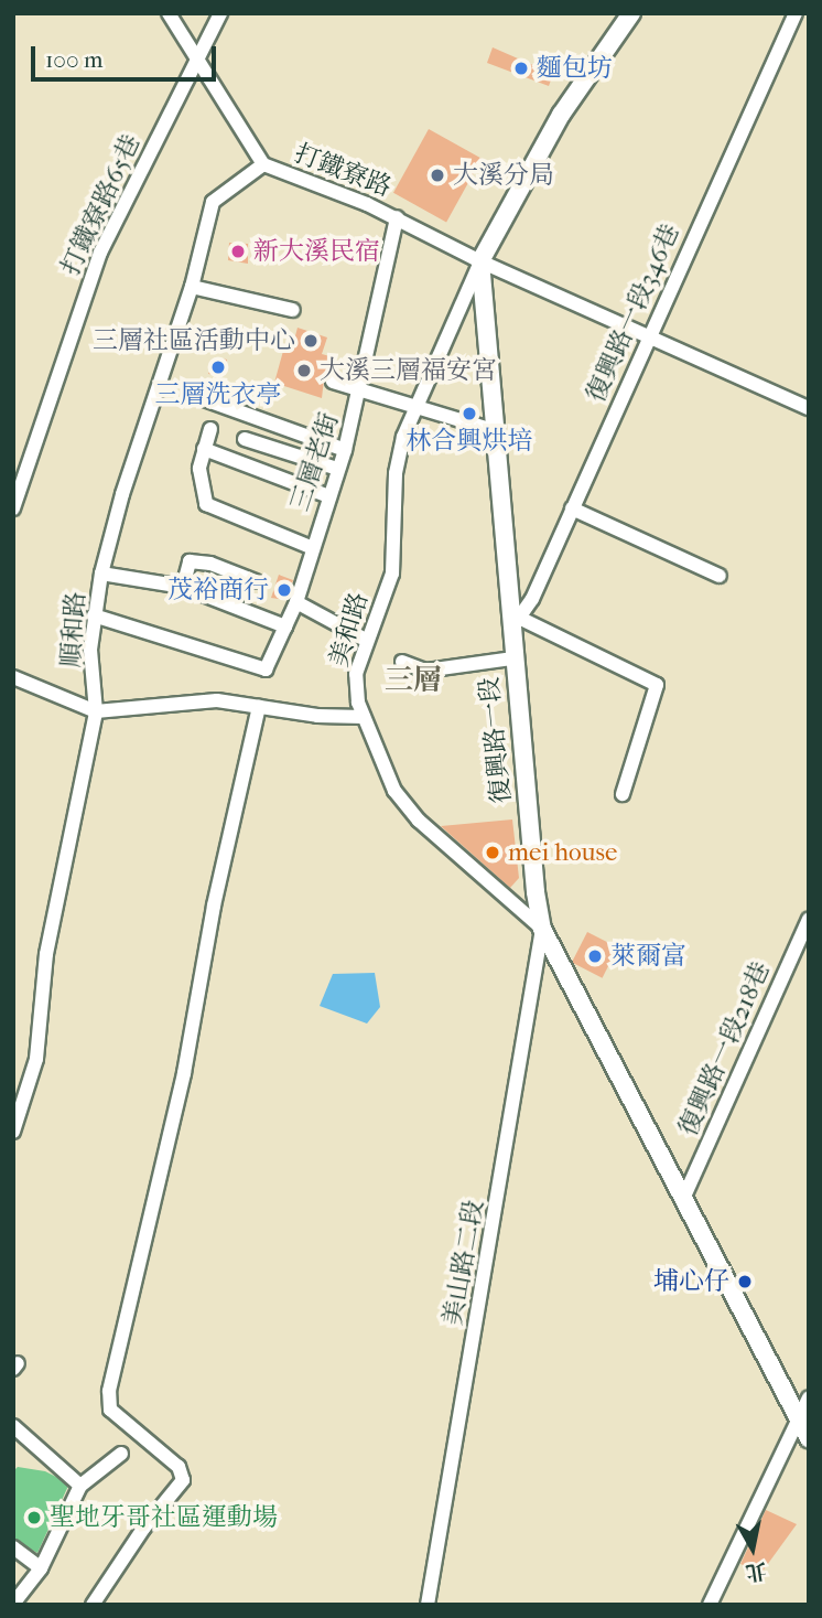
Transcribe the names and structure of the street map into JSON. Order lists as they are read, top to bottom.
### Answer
{
  "streets": {
    "main road": ["復興路一段"],
    "street": [
      "打鐵寮路",
      "打鐵寮路65巷",
      "復興路一段346巷",
      "三層老街",
      "順和路",
      "美和路",
      "復興路一段218巷",
      "美山路二段"
    ]
  },
  "crossings": [
    ["打鐵寮路", "打鐵寮路65巷"],
    ["打鐵寮路", "復興路一段346巷"],
    ["打鐵寮路", "三層老街"],
    ["打鐵寮路", "順和路"],
    ["打鐵寮路", "美和路"],
    ["打鐵寮路", "復興路一段"],
    ["復興路一段346巷", "復興路一段"],
    ["三層老街", "順和路"],
    ["美和路", "復興路一段"],
    ["美和路", "美山路二段"],
    ["復興路一段", "復興路一段218巷"],
    ["復興路一段", "美山路二段"]
  ],
  "districts": ["三層"],
  "places": [
    "麵包坊",
    "大溪分局",
    "新大溪民宿",
    "三層社區活動中心",
    "三層洗衣亭",
    "大溪三層福安宮",
    "林合興烘培",
    "茂裕商行",
    "mei house",
    "萊爾富",
    "埔心仔",
    "聖地牙哥社區運動場"
  ],
  "scale_bar": "100 m",
  "north": "bottom"
}
